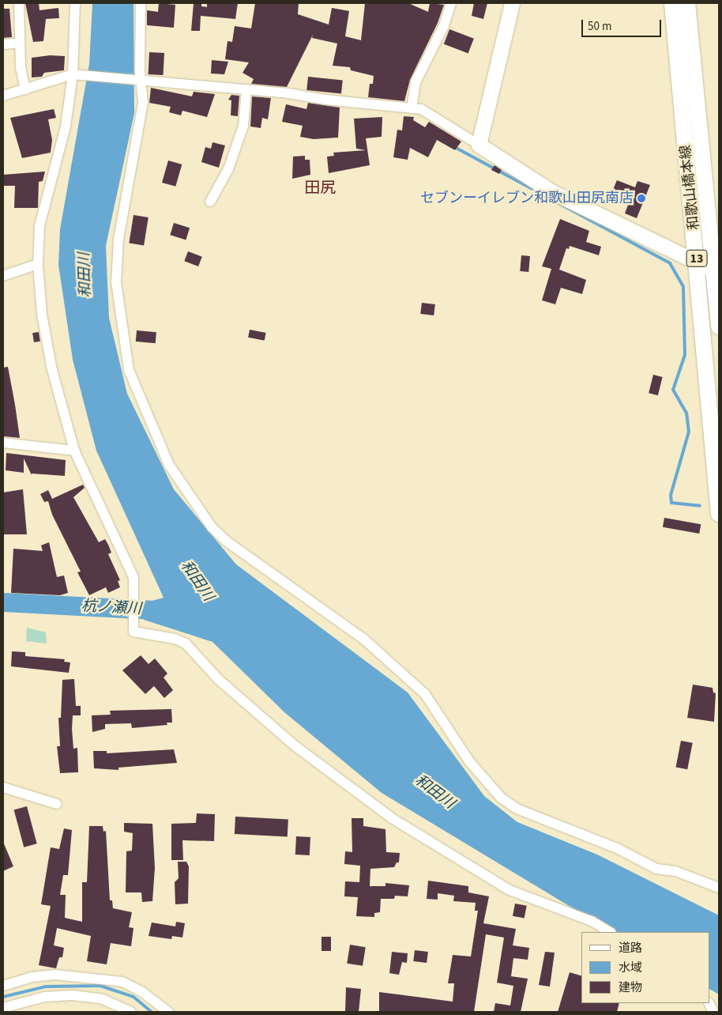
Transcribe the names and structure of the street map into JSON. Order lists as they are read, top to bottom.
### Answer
{
  "streets": {
    "main road": ["和歌山橋本線", "13"]
  },
  "districts": ["田尻"],
  "water": ["和田川", "杭ノ瀬川"],
  "places": ["セブンーイレブン和歌山田尻南店"],
  "legend": ["道路", "水域", "建物"],
  "scale_bar": "50 m"
}
